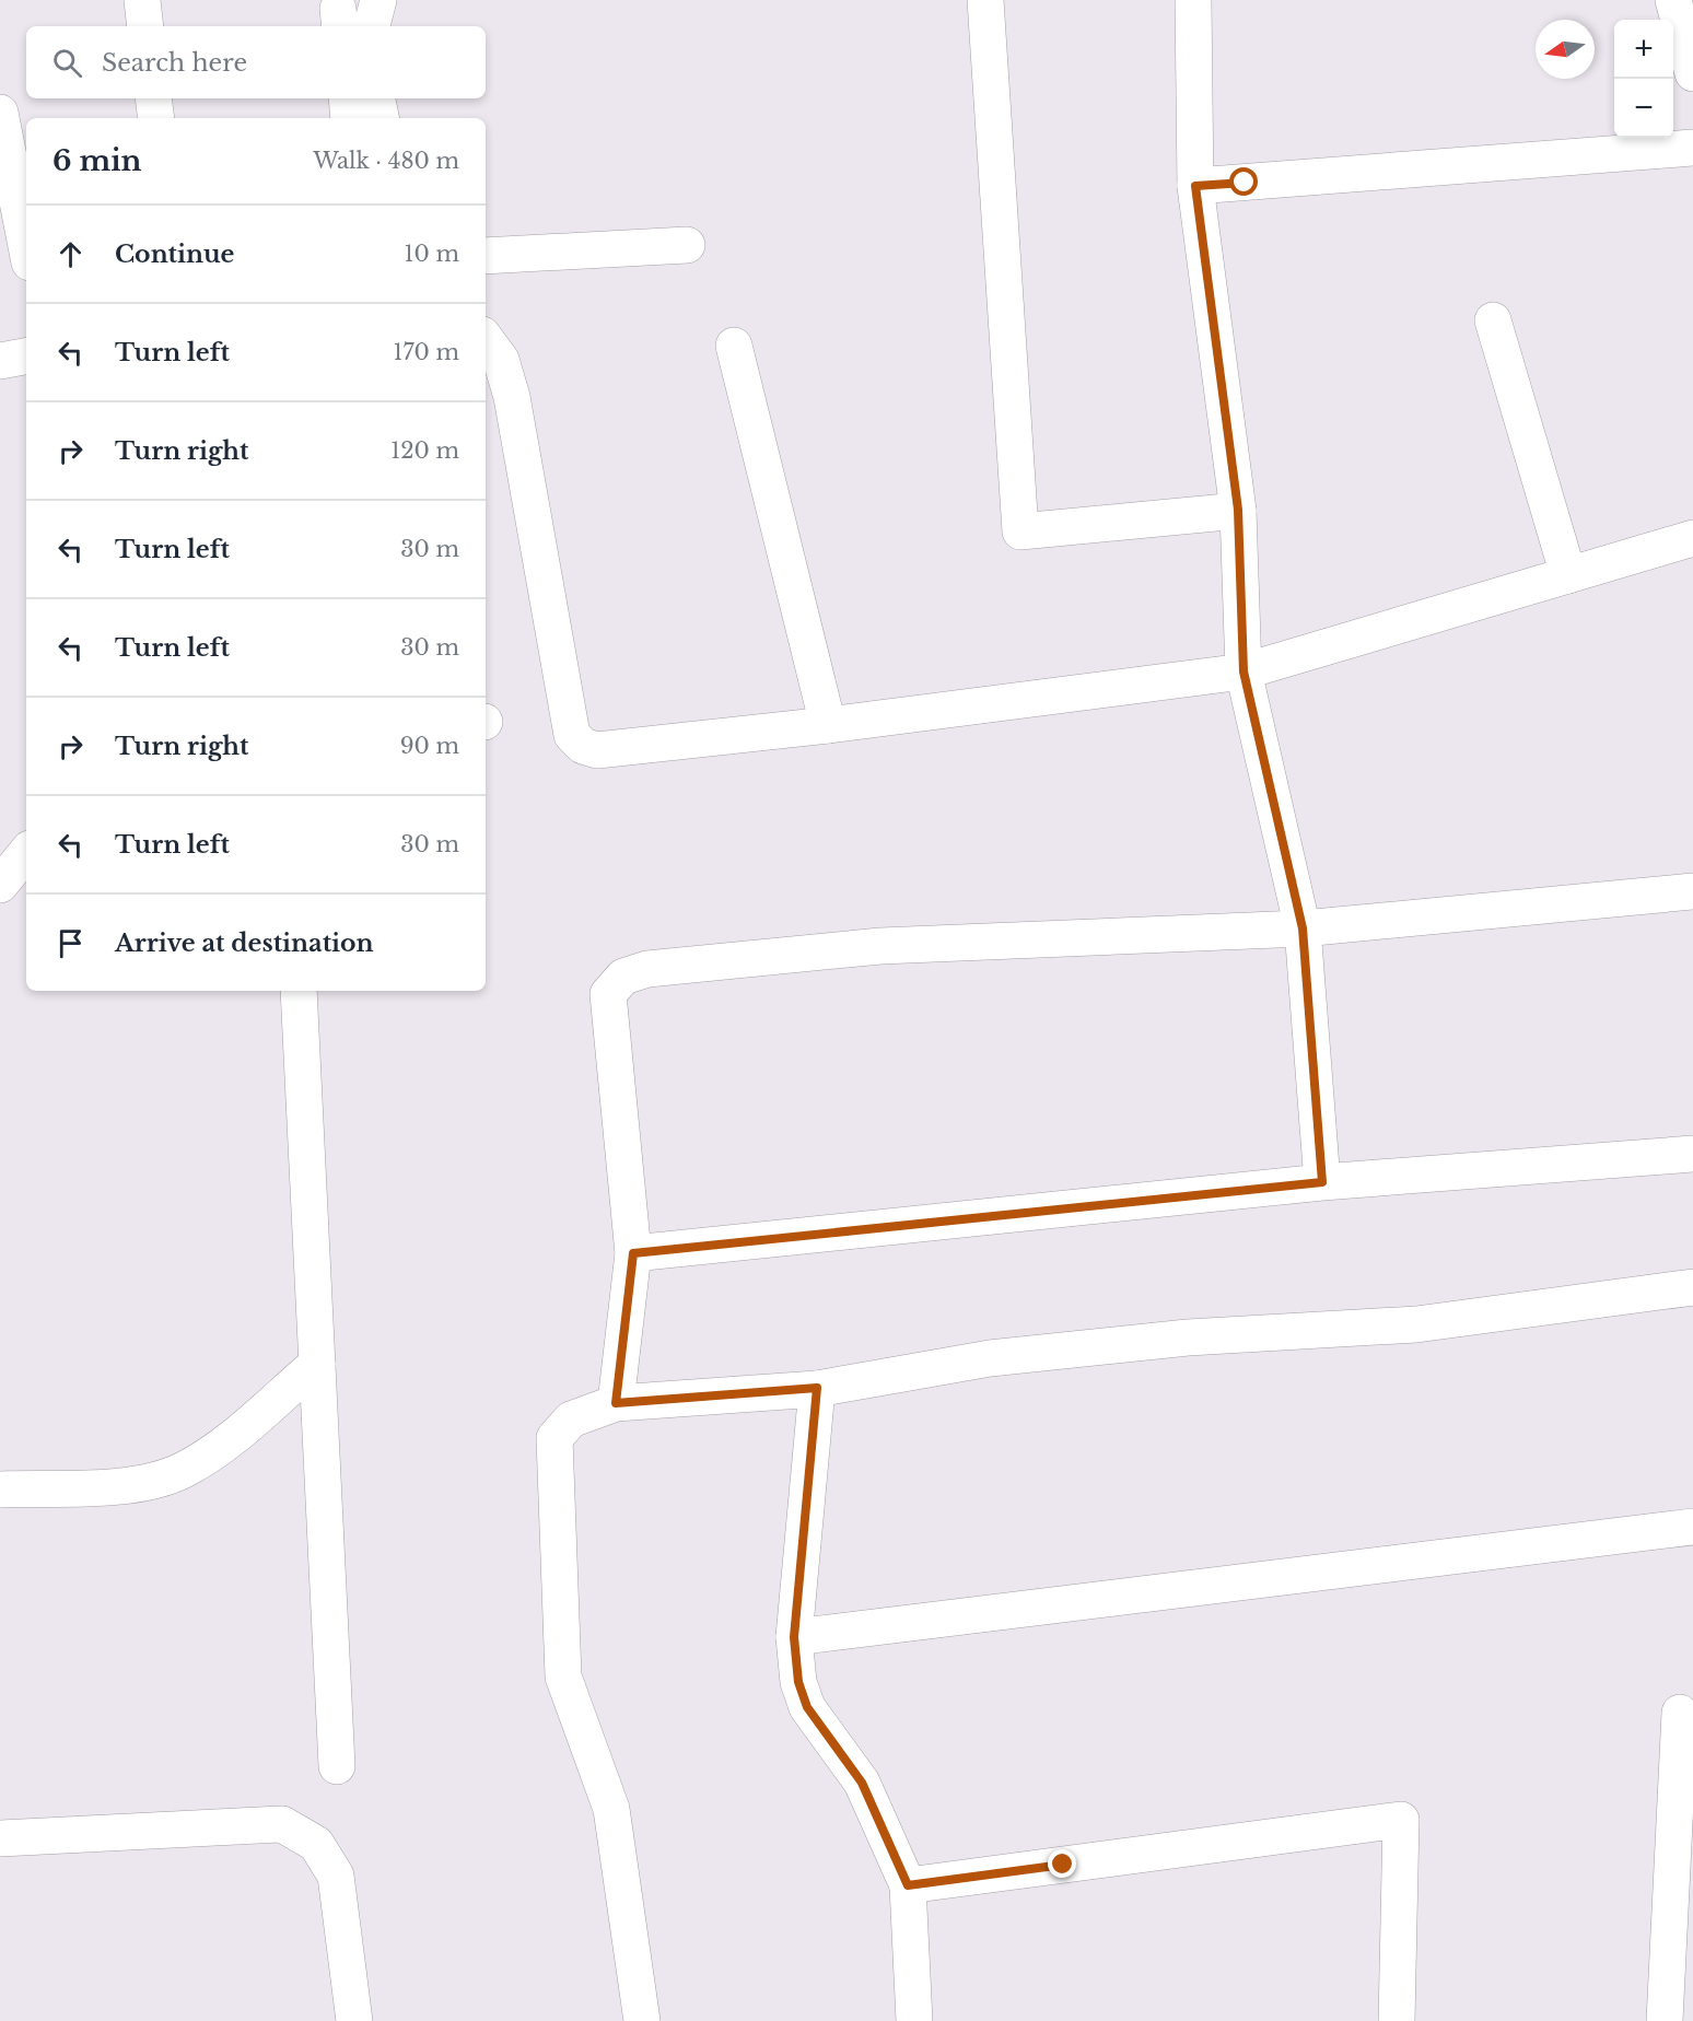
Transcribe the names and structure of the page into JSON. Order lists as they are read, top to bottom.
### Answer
{
  "north": "left",
  "page": {
    "map_buttons": ["+", "−"],
    "search": "Search here",
    "heading": ["6 min", "Walk · 480 m"],
    "list": [
      ["Continue", "10 m"],
      ["Turn left", "170 m"],
      ["Turn right", "120 m"],
      ["Turn left", "30 m"],
      ["Turn left", "30 m"],
      ["Turn right", "90 m"],
      ["Turn left", "30 m"],
      "Arrive at destination"
    ]
  }
}
